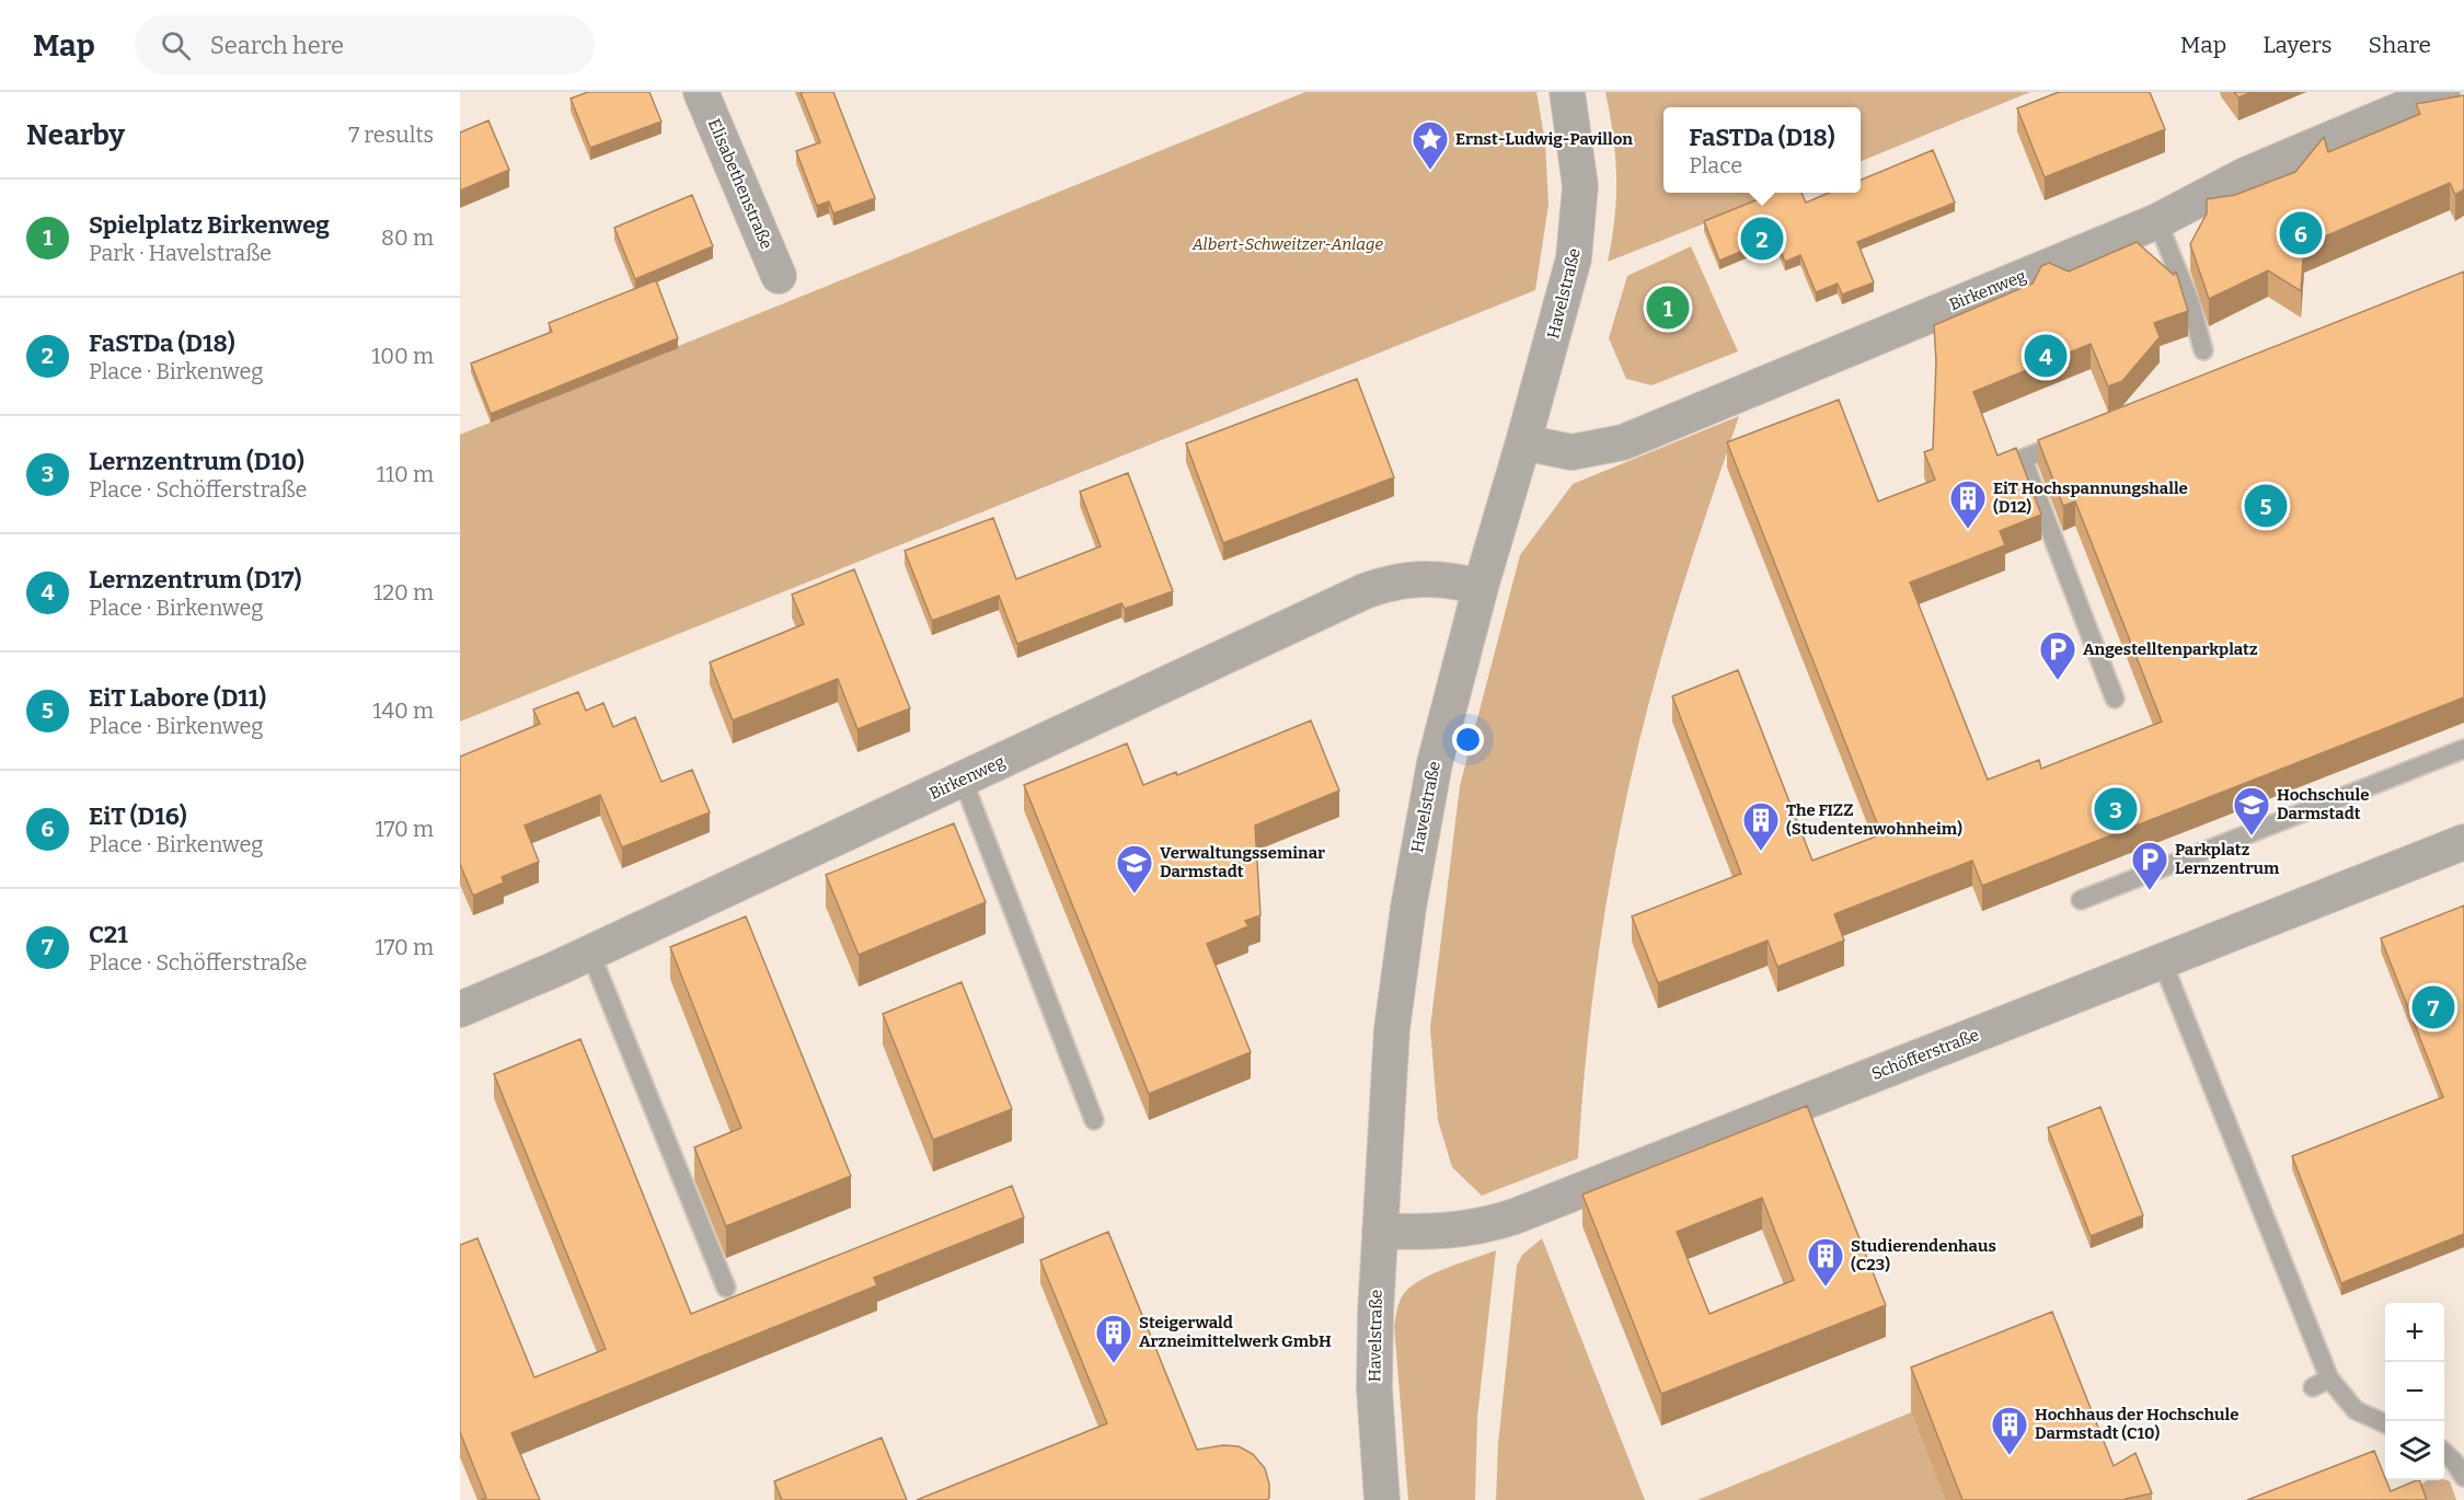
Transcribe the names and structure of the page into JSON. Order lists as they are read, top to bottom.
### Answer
{
  "streets": {
    "street": [
      "Elisabethenstraße",
      "Birkenweg",
      "Havelstraße",
      "Schöfferstraße"
    ]
  },
  "crossings": [
    ["Birkenweg", "Havelstraße"],
    ["Havelstraße", "Schöfferstraße"]
  ],
  "parks": ["Albert-Schweitzer-Anlage"],
  "places": {
    "place": ["Ernst-Ludwig-Pavillon"],
    "building": [
      "EiT Hochspannungshalle (D12)",
      "The FIZZ (Studentenwohnheim)",
      "Studierendenhaus (C23)",
      "Steigerwald Arzneimittelwerk GmbH",
      "Hochhaus der Hochschule Darmstadt (C10)"
    ],
    "parking": ["Angestelltenparkplatz", "Parkplatz Lernzentrum"],
    "school or university": ["Hochschule Darmstadt", "Verwaltungsseminar Darmstadt"]
  },
  "page": {
    "header": "Map",
    "search": "Search here",
    "nav": ["Map", "Layers", "Share"],
    "heading": ["Nearby", "7 results"],
    "popup": ["FaSTDa (D18)", "Place"],
    "list": [
      {
        "mark": "1",
        "name": "Spielplatz Birkenweg",
        "note": "Park · Havelstraße",
        "value": "80 m"
      },
      {
        "mark": "2",
        "name": "FaSTDa (D18)",
        "note": "Place · Birkenweg",
        "value": "100 m"
      },
      {
        "mark": "3",
        "name": "Lernzentrum (D10)",
        "note": "Place · Schöfferstraße",
        "value": "110 m"
      },
      {
        "mark": "4",
        "name": "Lernzentrum (D17)",
        "note": "Place · Birkenweg",
        "value": "120 m"
      },
      {
        "mark": "5",
        "name": "EiT Labore (D11)",
        "note": "Place · Birkenweg",
        "value": "140 m"
      },
      {
        "mark": "6",
        "name": "EiT (D16)",
        "note": "Place · Birkenweg",
        "value": "170 m"
      },
      {
        "mark": "7",
        "name": "C21",
        "note": "Place · Schöfferstraße",
        "value": "170 m"
      }
    ],
    "pins": [
      "6",
      "2",
      "1",
      "4",
      "5",
      "3",
      "7"
    ],
    "map_buttons": ["+", "−"]
  }
}
